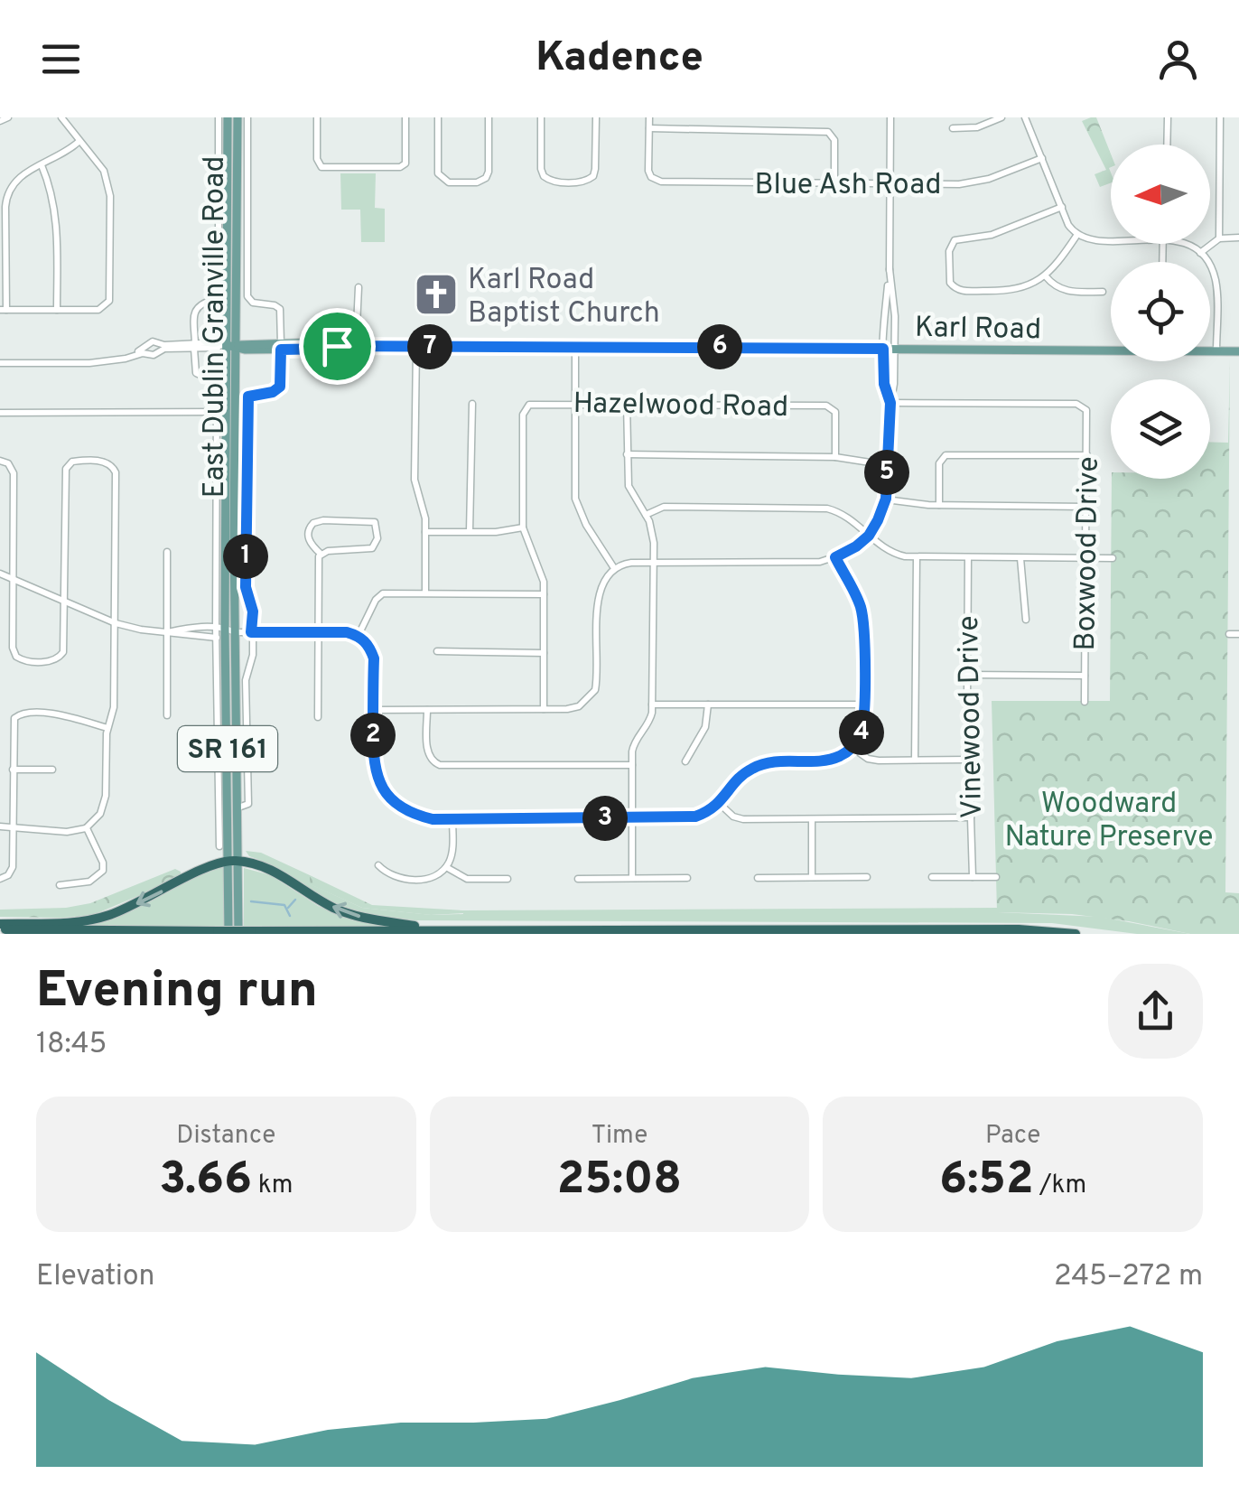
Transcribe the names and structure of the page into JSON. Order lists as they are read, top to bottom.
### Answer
{
  "streets": {
    "main road": ["East Dublin Granville Road", "Karl Road", "SR 161"],
    "street": [
      "Blue Ash Road",
      "Hazelwood Road",
      "Boxwood Drive",
      "Vinewood Drive"
    ]
  },
  "crossings": [
    ["East Dublin Granville Road", "Karl Road"]
  ],
  "parks": ["Woodward Nature Preserve"],
  "places": {
    "church": ["Karl Road Baptist Church"]
  },
  "north": "left",
  "page": {
    "header": "Kadence",
    "pins": [
      "6",
      "7",
      "5",
      "1",
      "4",
      "2",
      "3"
    ],
    "heading": ["Evening run", "18:45"],
    "stats": [
      ["Distance", "3.66 km"],
      ["Time", "25:08"],
      ["Pace", "6:52 /km"]
    ],
    "chart": ["Elevation", "245–272 m"]
  }
}
